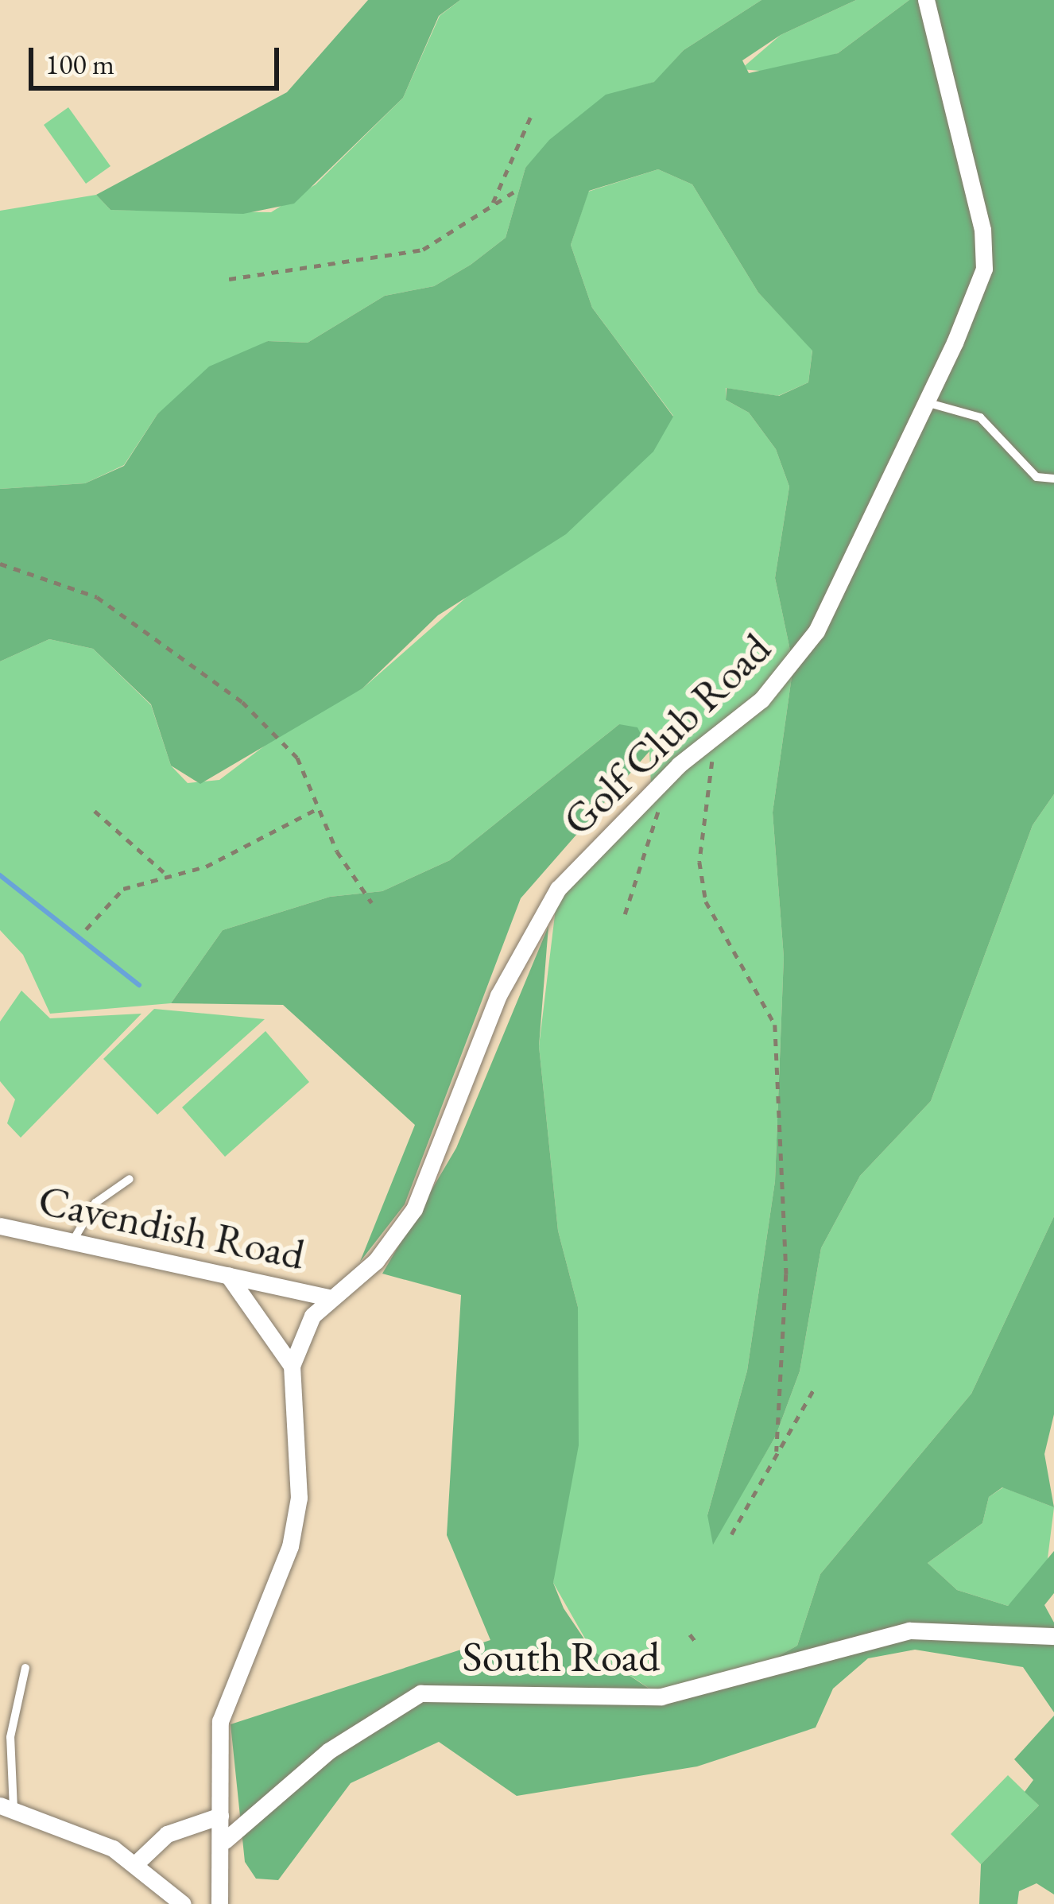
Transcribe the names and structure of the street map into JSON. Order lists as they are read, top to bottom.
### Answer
{
  "streets": {
    "street": ["Golf Club Road", "Cavendish Road", "South Road"]
  },
  "crossings": [
    ["Golf Club Road", "Cavendish Road"]
  ],
  "scale_bar": "100 m"
}
